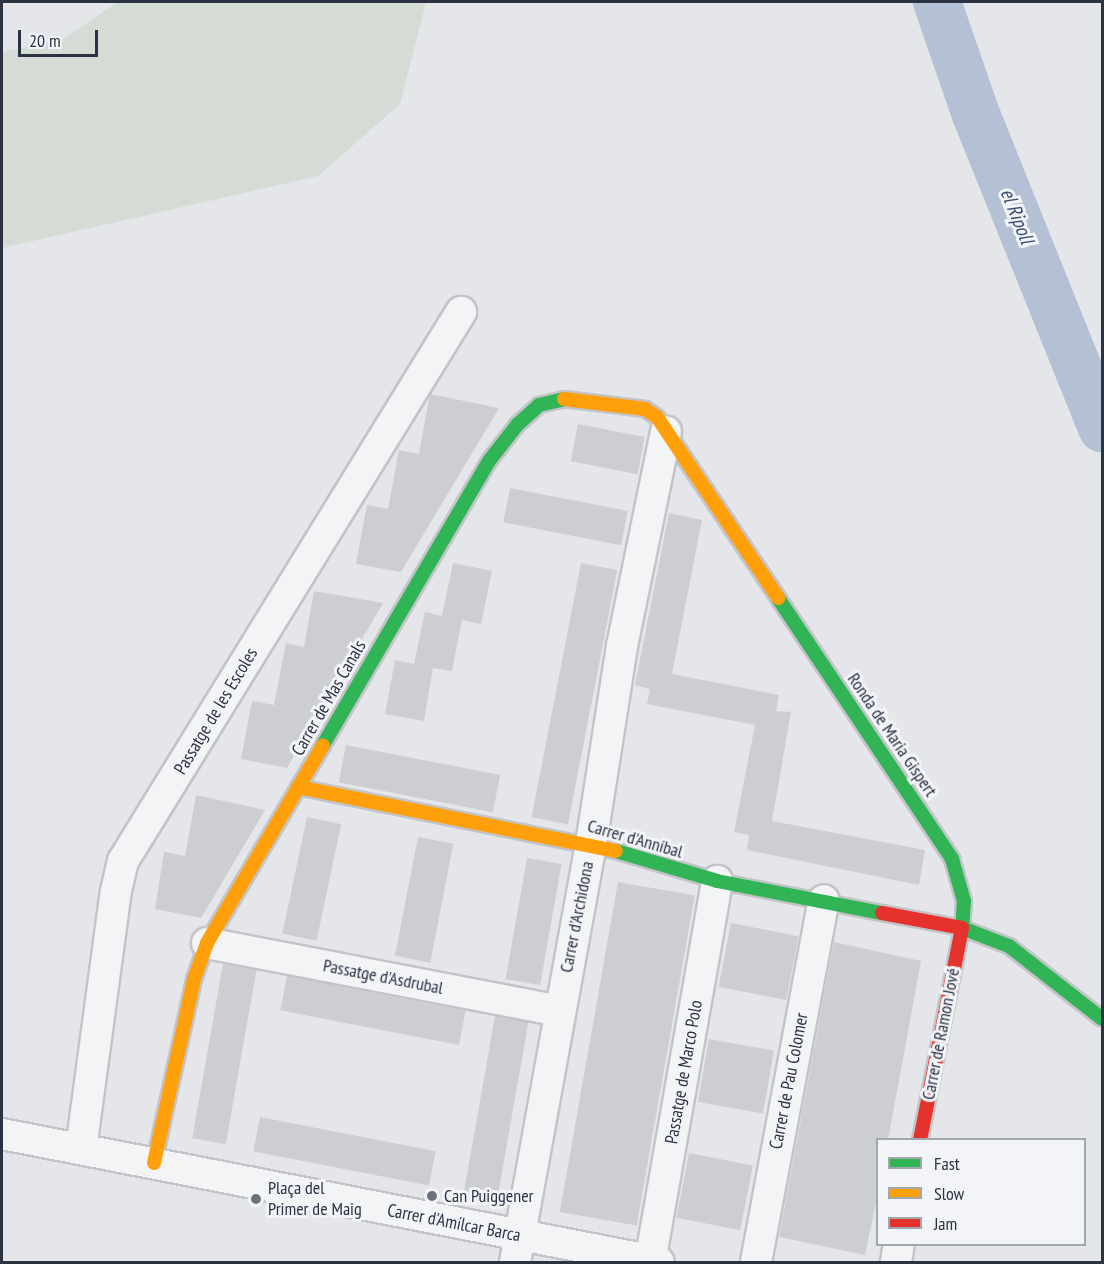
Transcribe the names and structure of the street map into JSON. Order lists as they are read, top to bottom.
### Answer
{
  "streets": {
    "street": [
      "Carrer de Mas Canals",
      "Passatge de les Escoles",
      "Ronda de Maria Gispert",
      "Carrer d'Anníbal",
      "Carrer d'Archidona",
      "Passatge d'Asdrubal",
      "Carrer de Ramon Jové",
      "Passatge de Marco Polo",
      "Carrer de Pau Colomer",
      "Carrer d'Amílcar Barca"
    ]
  },
  "crossings": [
    ["Carrer de Mas Canals", "Ronda de Maria Gispert"],
    ["Carrer de Mas Canals", "Carrer d'Anníbal"],
    ["Carrer de Mas Canals", "Carrer d'Archidona"],
    ["Carrer de Mas Canals", "Passatge d'Asdrubal"],
    ["Carrer de Mas Canals", "Carrer d'Amílcar Barca"],
    ["Passatge de les Escoles", "Carrer d'Amílcar Barca"],
    ["Ronda de Maria Gispert", "Carrer d'Anníbal"],
    ["Ronda de Maria Gispert", "Carrer d'Archidona"],
    ["Ronda de Maria Gispert", "Carrer de Ramon Jové"],
    ["Carrer d'Anníbal", "Carrer d'Archidona"],
    ["Carrer d'Anníbal", "Carrer de Ramon Jové"],
    ["Carrer d'Anníbal", "Passatge de Marco Polo"],
    ["Carrer d'Anníbal", "Carrer de Pau Colomer"],
    ["Carrer d'Archidona", "Passatge d'Asdrubal"],
    ["Carrer d'Archidona", "Carrer d'Amílcar Barca"],
    ["Passatge de Marco Polo", "Carrer d'Amílcar Barca"]
  ],
  "water": ["el Ripoll"],
  "places": ["Can Puiggener", "Plaça del Primer de Maig"],
  "legend": ["Fast", "Slow", "Jam"],
  "scale_bar": "20 m"
}
